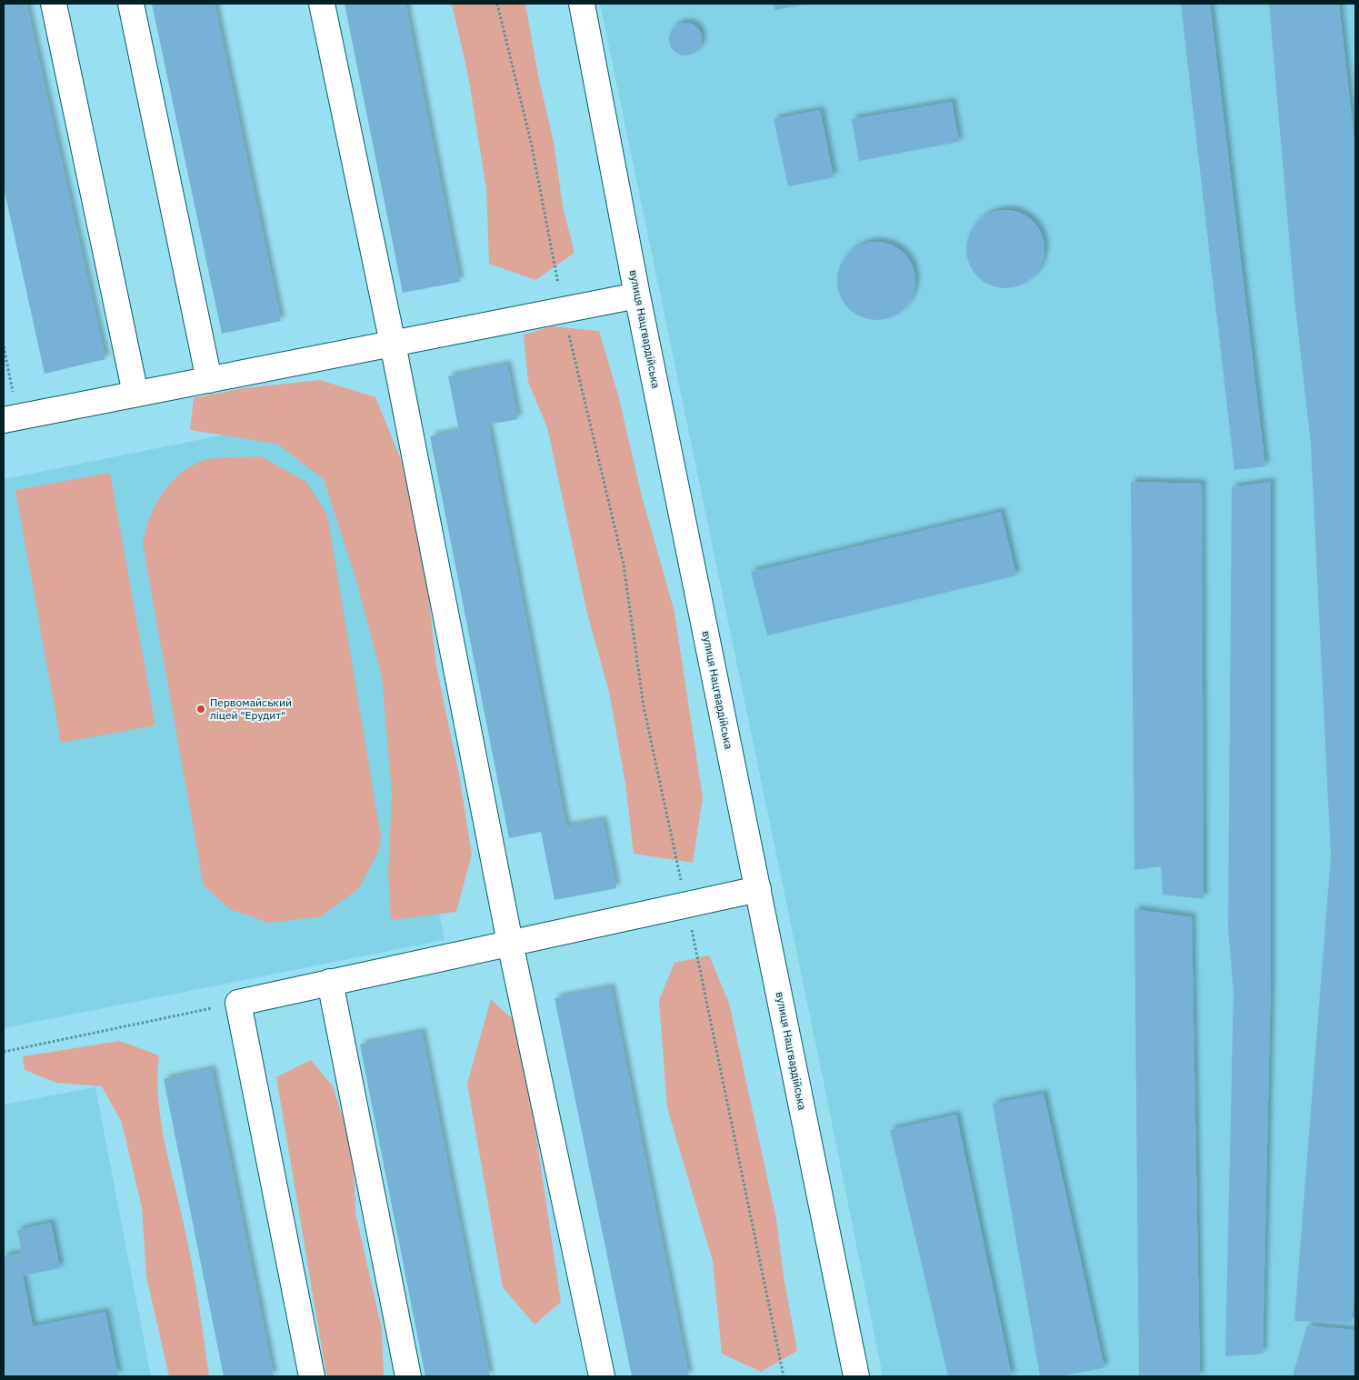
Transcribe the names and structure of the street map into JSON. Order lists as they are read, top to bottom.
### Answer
{
  "streets": {
    "street": ["вулиця Нацгвардійська"]
  },
  "places": ["Первомайський ліцей \"Ерудит\""]
}
